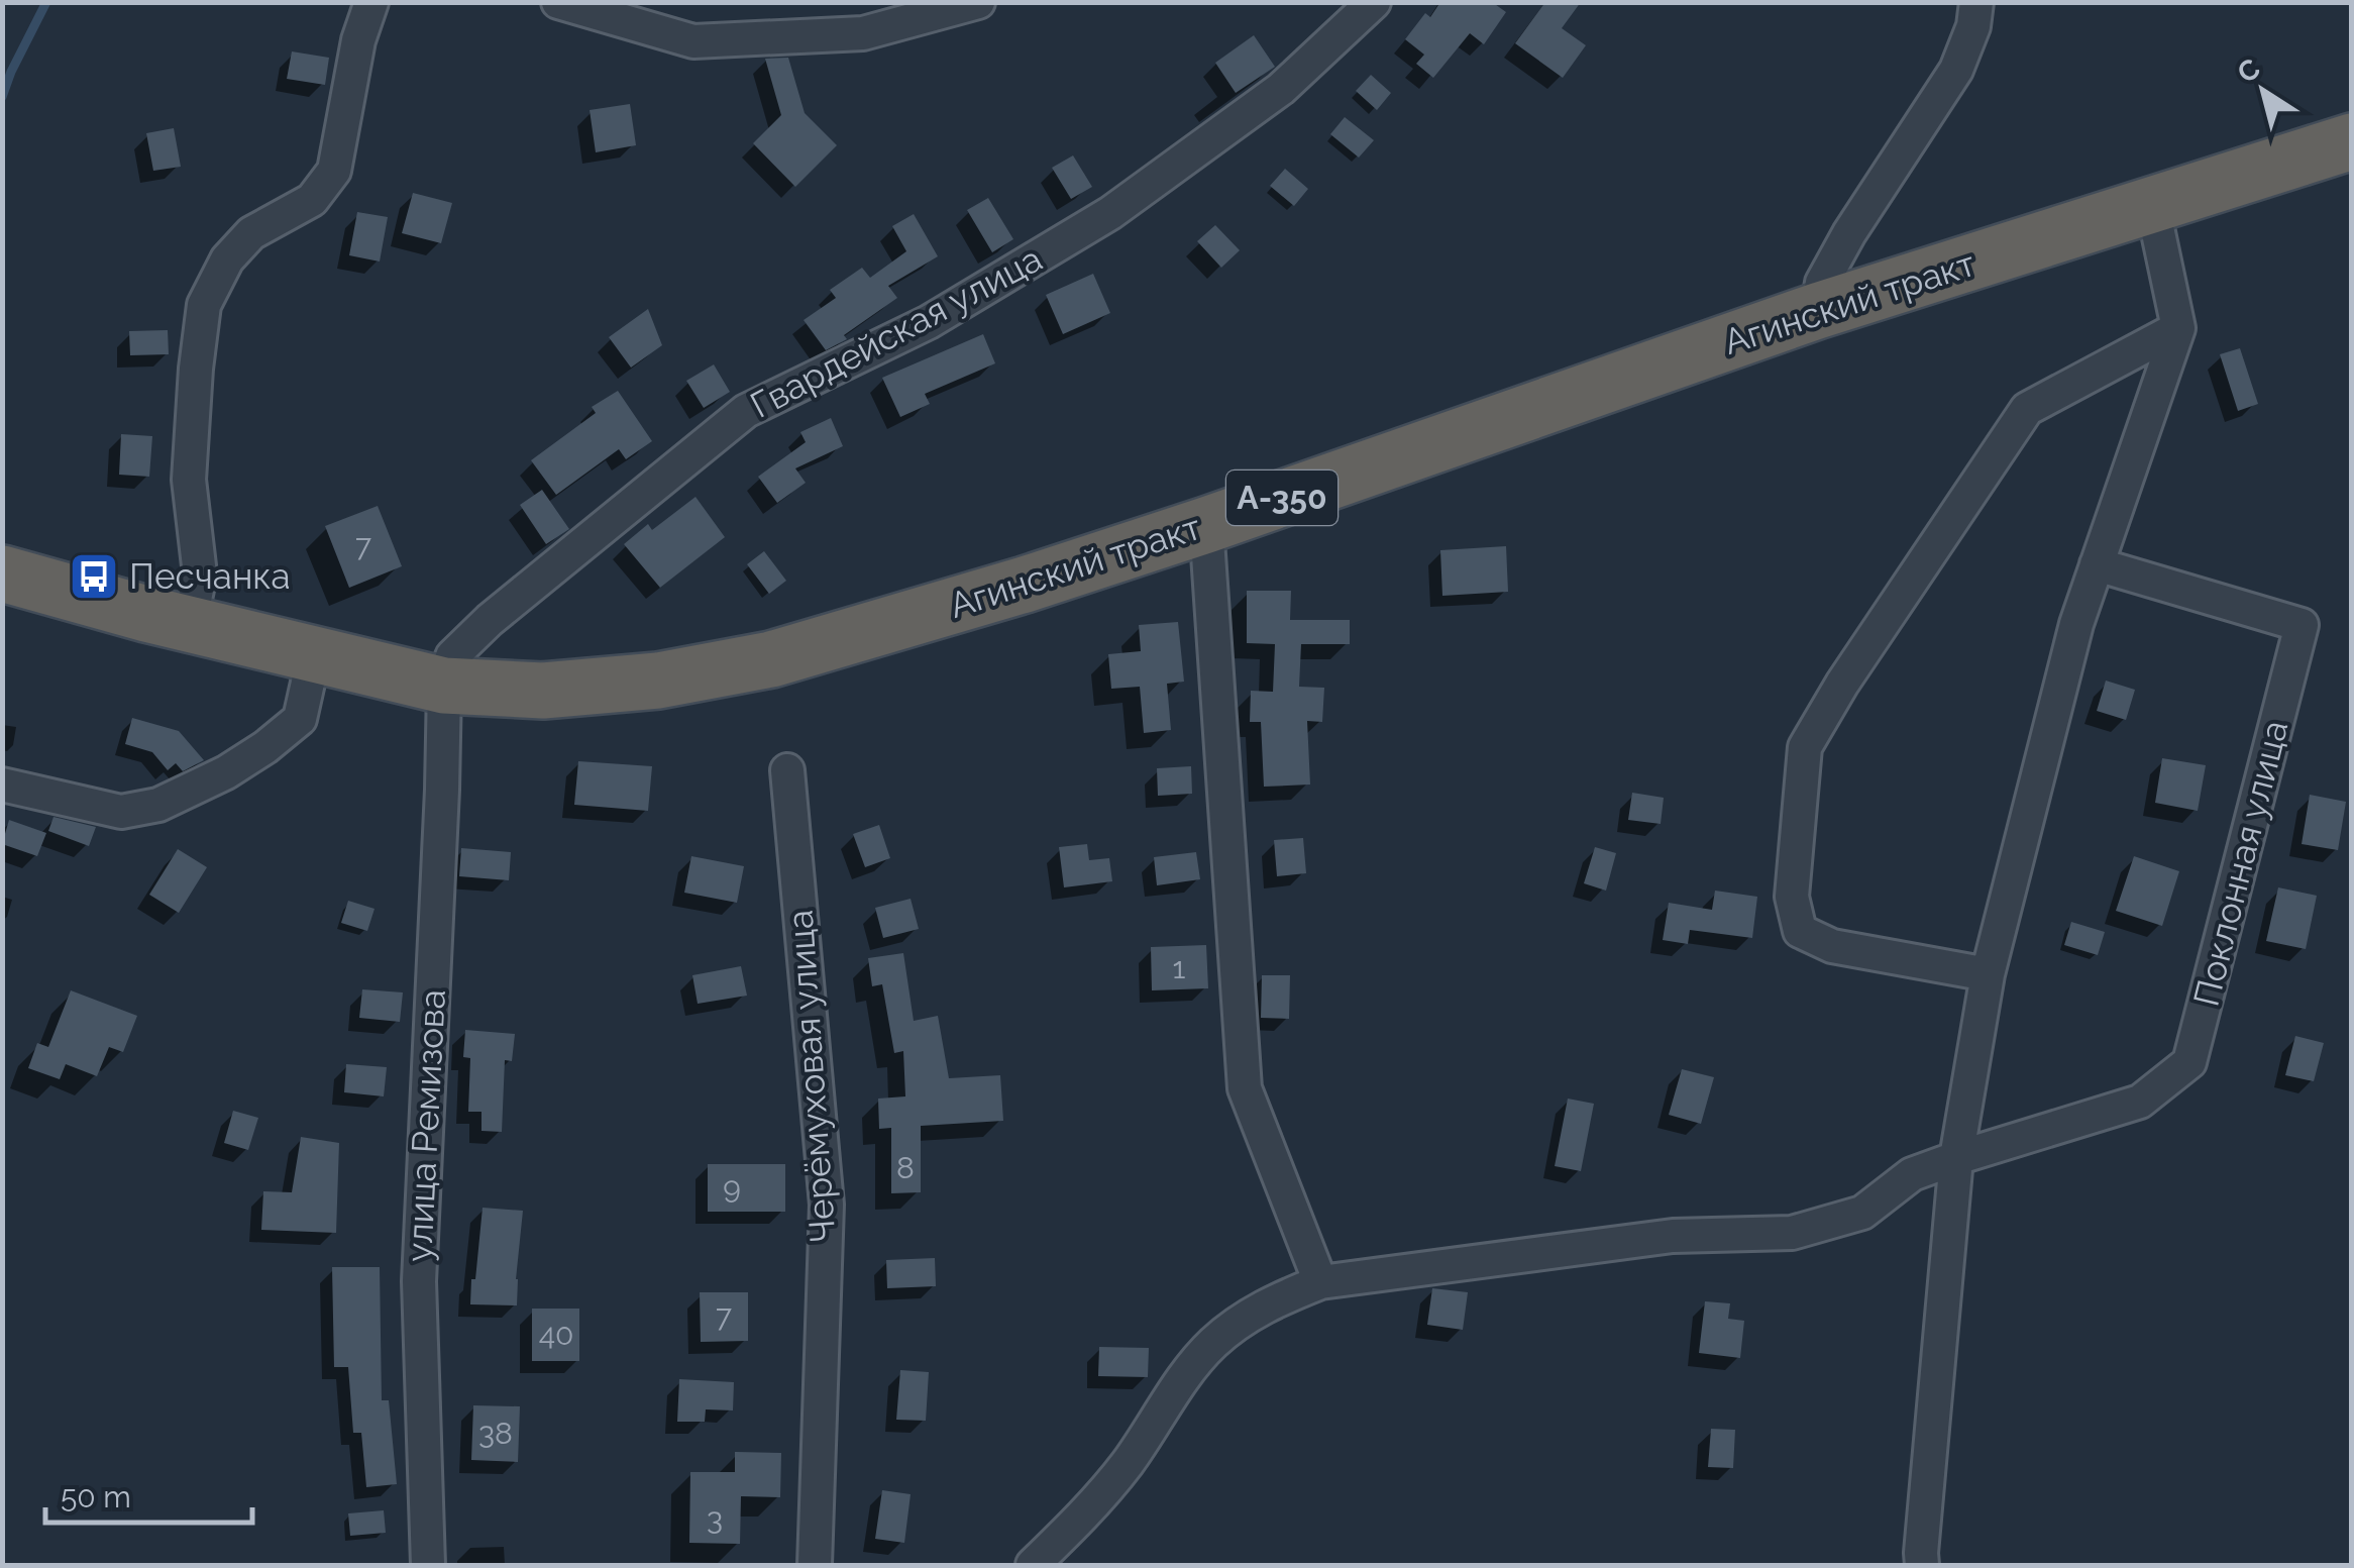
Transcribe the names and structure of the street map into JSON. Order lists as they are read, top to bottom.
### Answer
{
  "streets": {
    "highway": ["Агинский тракт", "А-350"],
    "street": [
      "Гвардейская улица",
      "Поклонная улица",
      "Черёмуховая улица",
      "улица Ремизова"
    ]
  },
  "crossings": [
    ["Агинский тракт", "Гвардейская улица"],
    ["Агинский тракт", "улица Ремизова"],
    ["Гвардейская улица", "улица Ремизова"]
  ],
  "places": {
    "bus stop": ["Песчанка"]
  },
  "house_numbers": [
    "7",
    "1",
    "8",
    "9",
    "7",
    "40",
    "38",
    "3"
  ],
  "scale_bar": "50 m",
  "north": "top left"
}
